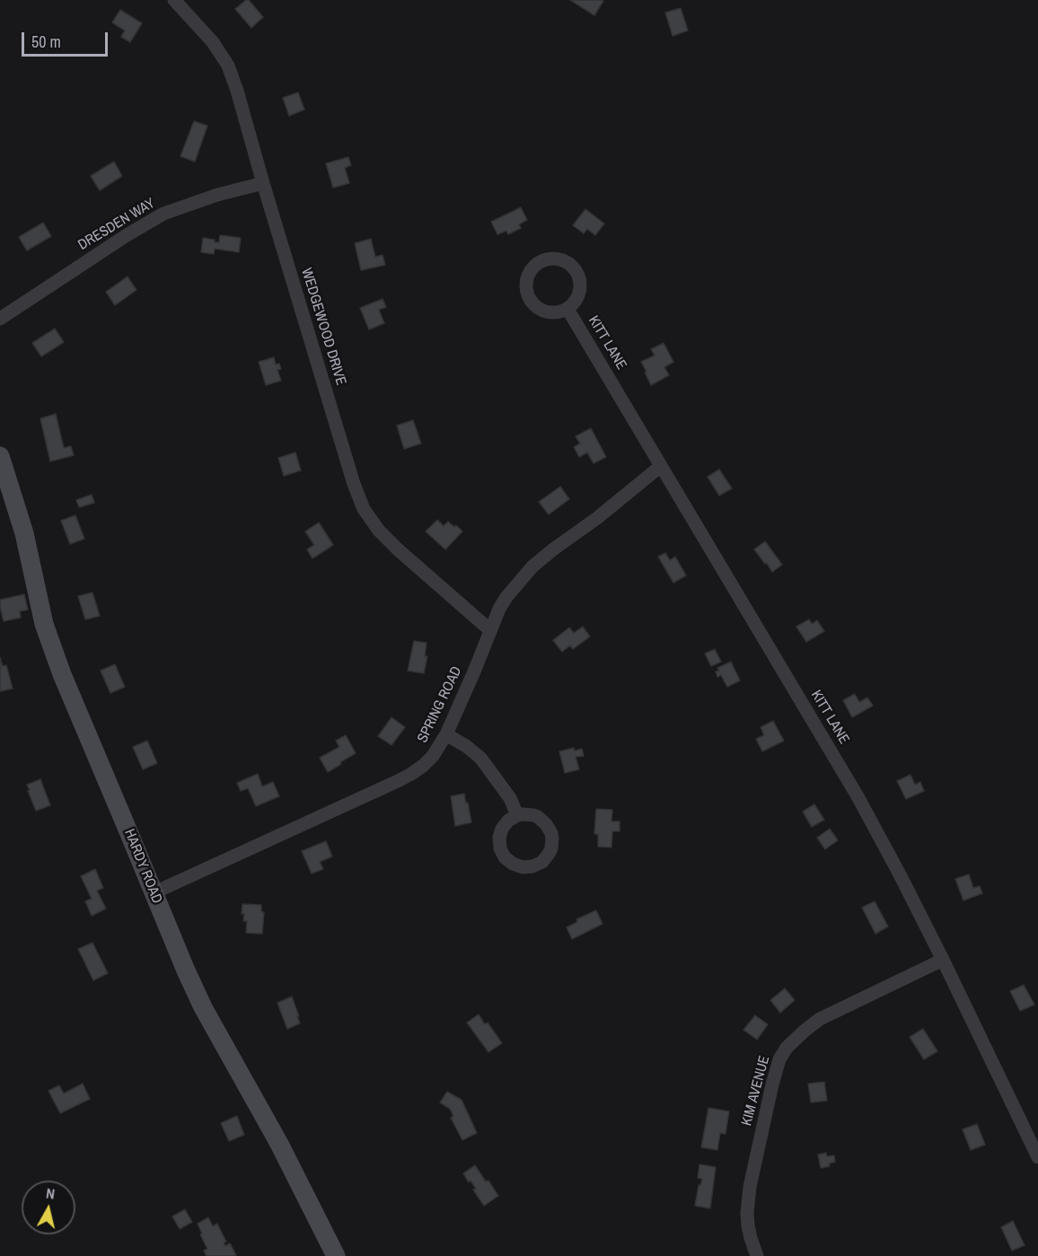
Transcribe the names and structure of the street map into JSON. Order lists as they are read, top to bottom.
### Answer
{
  "streets": {
    "street": [
      "DRESDEN WAY",
      "WEDGEWOOD DRIVE",
      "KITT LANE",
      "SPRING ROAD",
      "HARDY ROAD",
      "KIM AVENUE"
    ]
  },
  "crossings": [
    ["DRESDEN WAY", "WEDGEWOOD DRIVE"],
    ["WEDGEWOOD DRIVE", "SPRING ROAD"],
    ["KITT LANE", "SPRING ROAD"],
    ["KITT LANE", "KIM AVENUE"],
    ["SPRING ROAD", "HARDY ROAD"]
  ],
  "scale_bar": "50 m",
  "north": "top"
}
